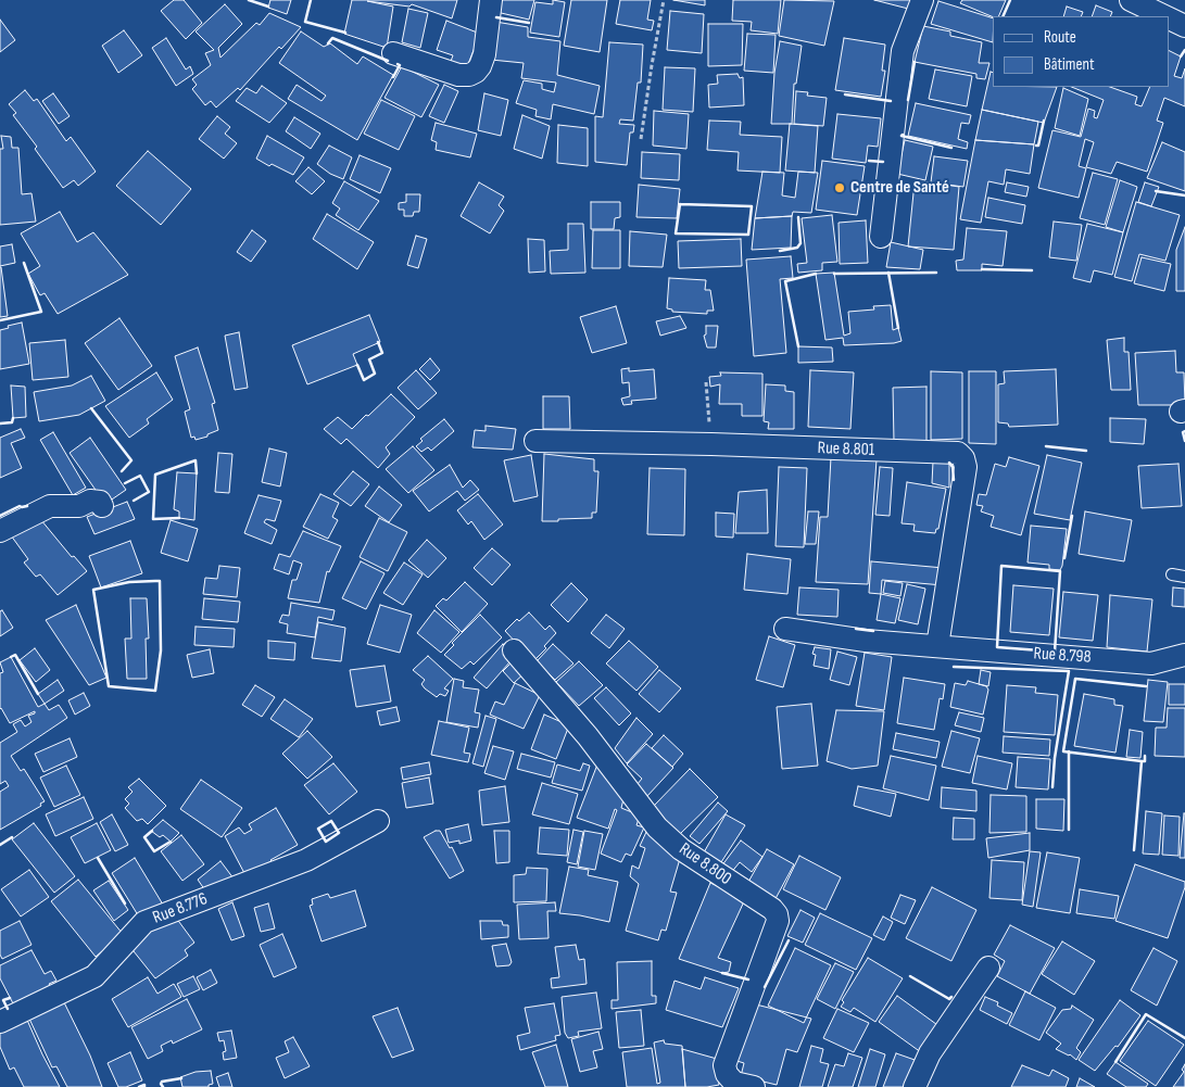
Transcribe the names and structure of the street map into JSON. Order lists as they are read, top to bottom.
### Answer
{
  "streets": {
    "street": [
      "Rue 8.801",
      "Rue 8.798",
      "Rue 8.800",
      "Rue 8.776"
    ]
  },
  "crossings": [
    ["Rue 8.801", "Rue 8.798"]
  ],
  "places": ["Centre de Santé"],
  "legend": ["Route", "Bâtiment"]
}
